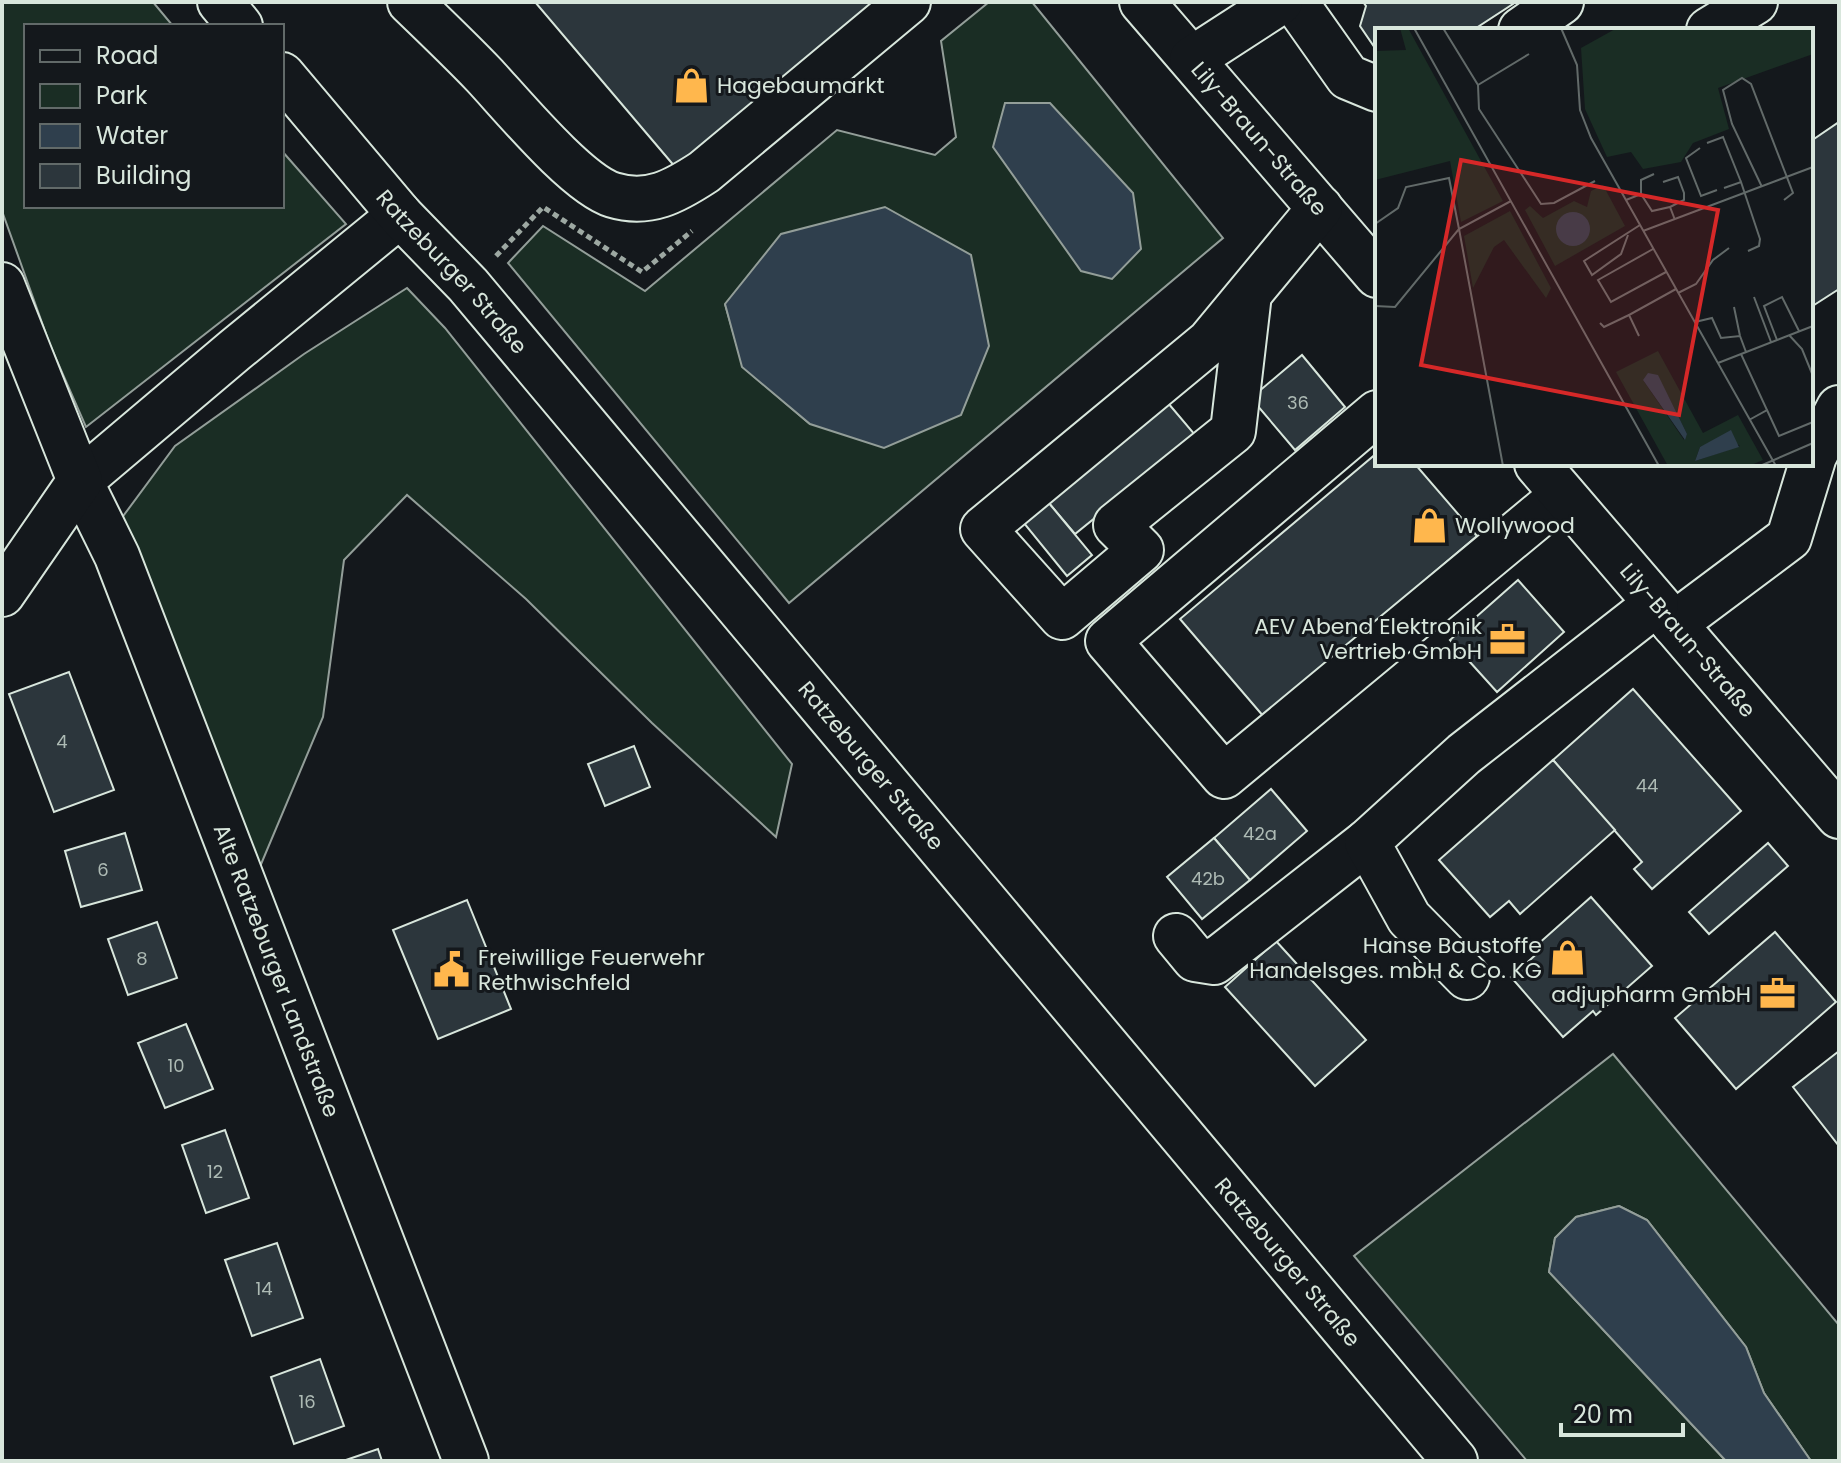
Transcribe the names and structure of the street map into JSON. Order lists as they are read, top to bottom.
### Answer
{
  "streets": {
    "street": ["Lily-Braun-Straße", "Ratzeburger Straße", "Alte Ratzeburger Landstraße"]
  },
  "places": {
    "shop": ["Hagebaumarkt", "Wollywood", "Hanse Baustoffe Handelsges. mbH & Co. KG"],
    "office": ["AEV Abend Elektronik Vertrieb GmbH", "adjupharm GmbH"],
    "public building": ["Freiwillige Feuerwehr Rethwischfeld"]
  },
  "house_numbers": [
    "36",
    "4",
    "44",
    "42a",
    "6",
    "42b",
    "8",
    "10",
    "12",
    "14",
    "16"
  ],
  "legend": [
    "Road",
    "Park",
    "Water",
    "Building"
  ],
  "scale_bar": "20 m"
}
